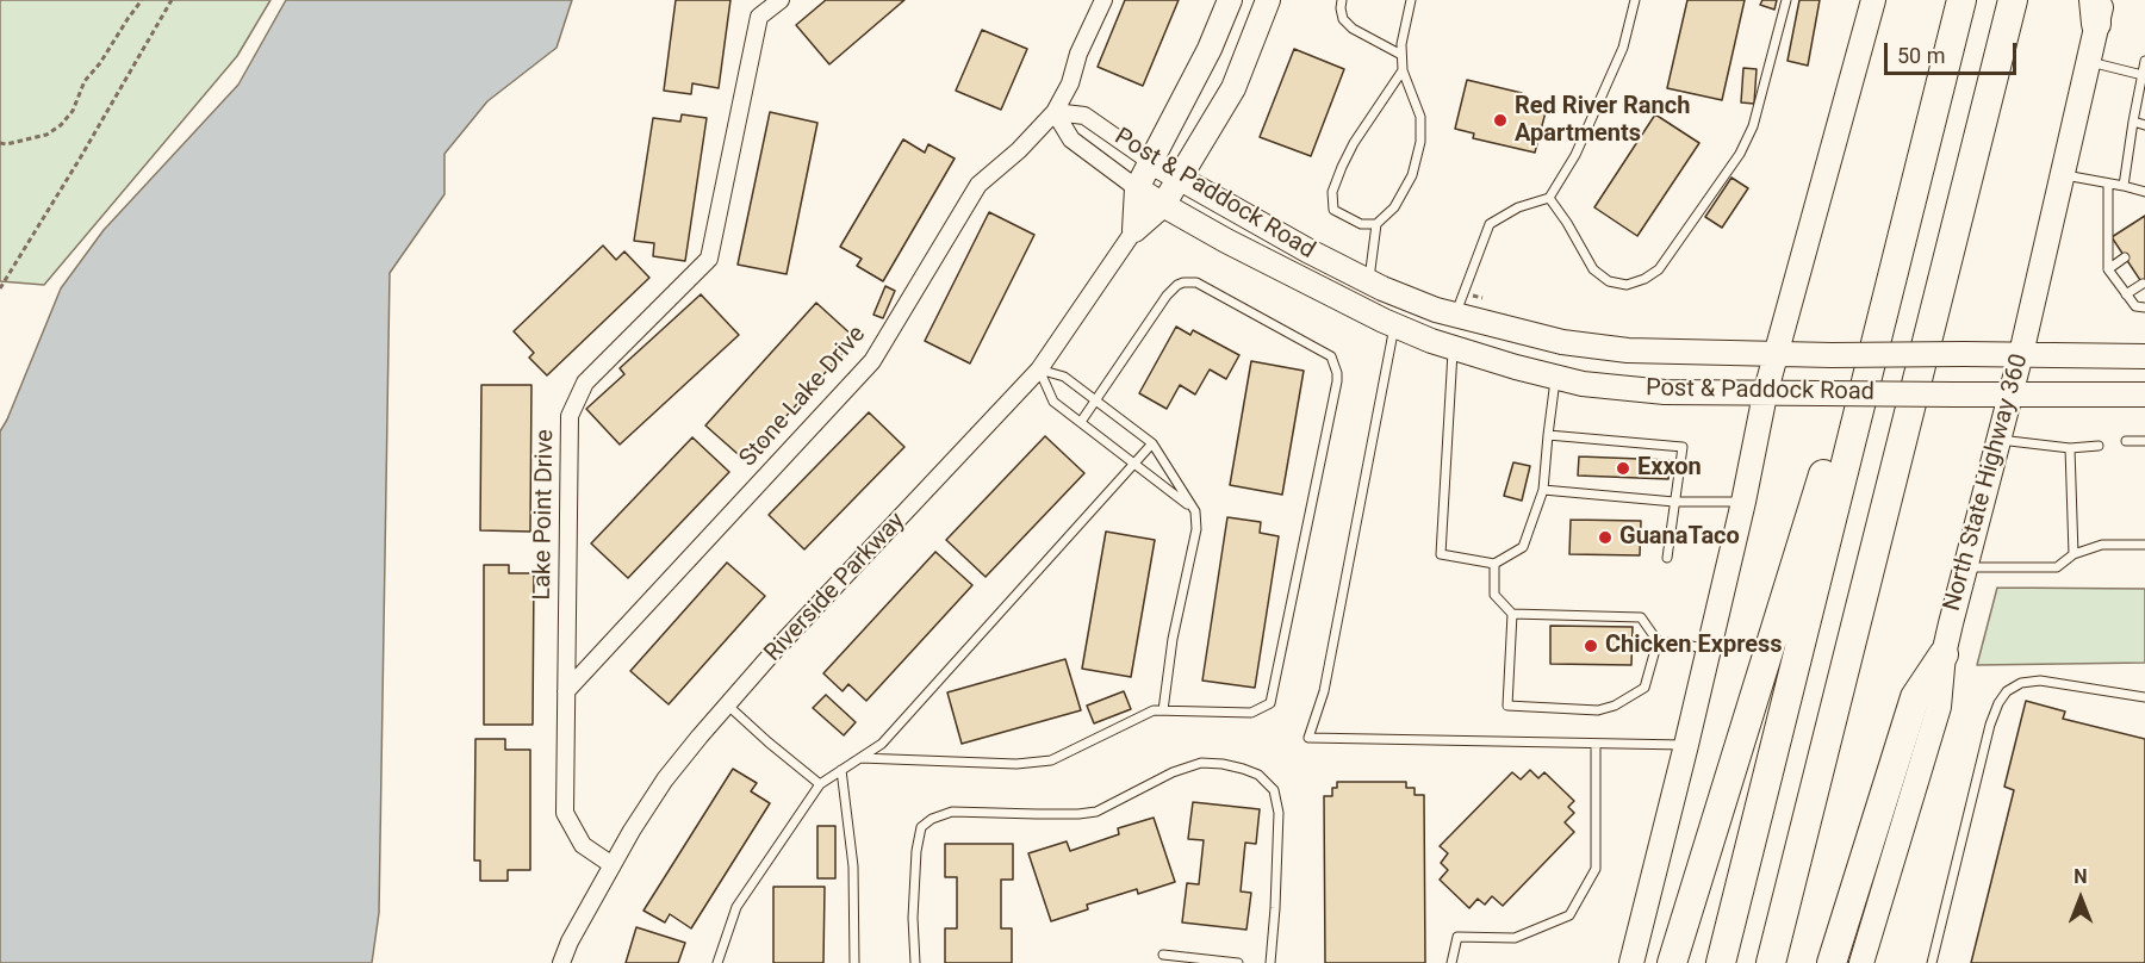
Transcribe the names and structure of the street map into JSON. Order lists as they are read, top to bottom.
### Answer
{
  "streets": {
    "street": [
      "Post & Paddock Road",
      "Stone Lake Drive",
      "North State Highway 360",
      "Lake Point Drive",
      "Riverside Parkway"
    ]
  },
  "crossings": [
    ["Post & Paddock Road", "Stone Lake Drive"],
    ["Post & Paddock Road", "North State Highway 360"],
    ["Post & Paddock Road", "Riverside Parkway"],
    ["Stone Lake Drive", "Lake Point Drive"],
    ["Lake Point Drive", "Riverside Parkway"]
  ],
  "places": [
    "Red River Ranch Apartments",
    "Exxon",
    "GuanaTaco",
    "Chicken Express"
  ],
  "scale_bar": "50 m",
  "north": "top"
}
